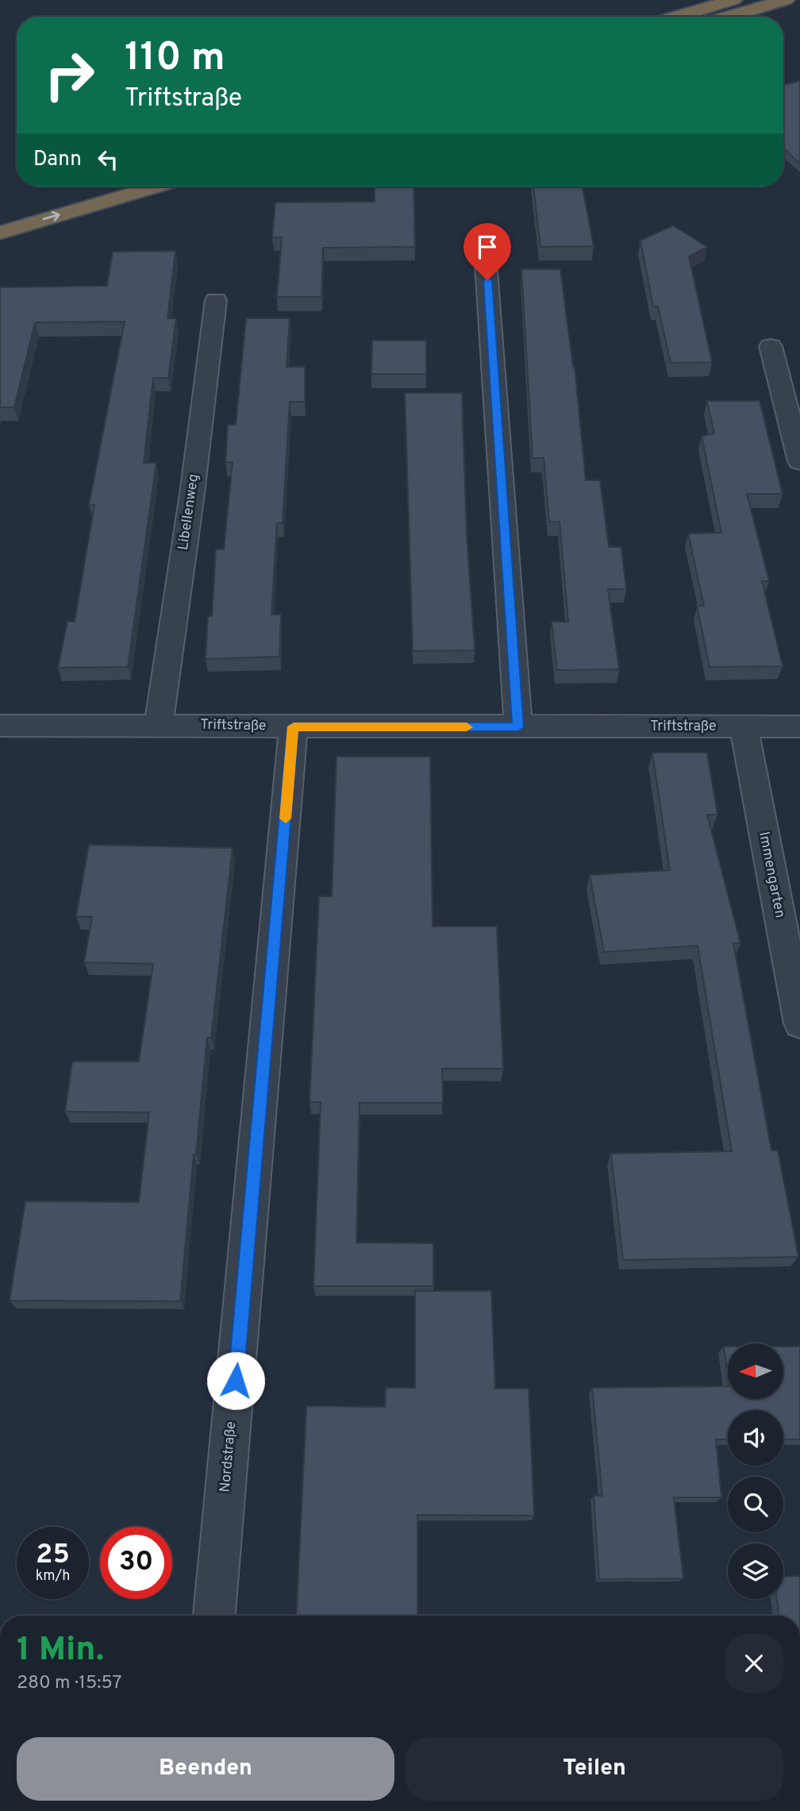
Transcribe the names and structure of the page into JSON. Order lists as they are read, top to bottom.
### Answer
{
  "streets": {
    "street": [
      "Libellenweg",
      "Triftstraße",
      "Immengarten",
      "Nordstraße"
    ]
  },
  "crossings": [
    ["Libellenweg", "Triftstraße"],
    ["Triftstraße", "Immengarten"],
    ["Triftstraße", "Nordstraße"]
  ],
  "north": "left",
  "page": {
    "turn": ["110 m", "Triftstraße"],
    "then": "Dann",
    "speed": "25 km/h",
    "limit": "30",
    "heading": ["1 Min.", "280 m · 15:57"],
    "buttons": ["Beenden", "Teilen"]
  }
}
